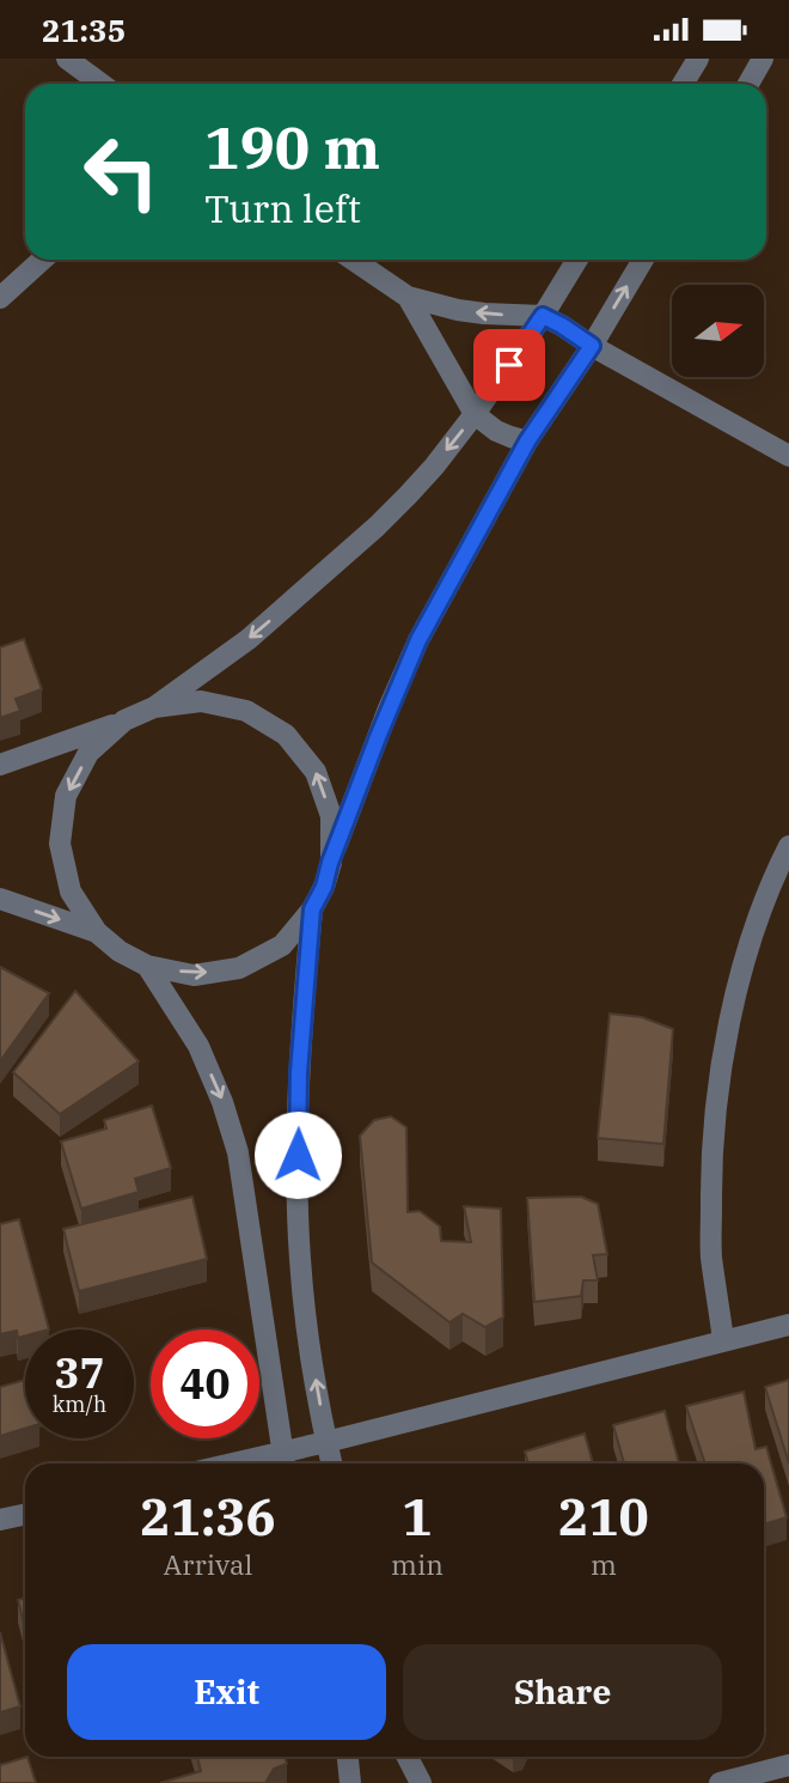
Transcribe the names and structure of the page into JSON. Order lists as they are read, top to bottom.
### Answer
{
  "north": "right",
  "page": {
    "status": "21:35",
    "turn": ["190 m", "Turn left"],
    "speed": "37 km/h",
    "limit": "40",
    "eta": [
      "21:36",
      "Arrival",
      "1",
      "min",
      "210",
      "m"
    ],
    "buttons": ["Exit", "Share"]
  }
}
